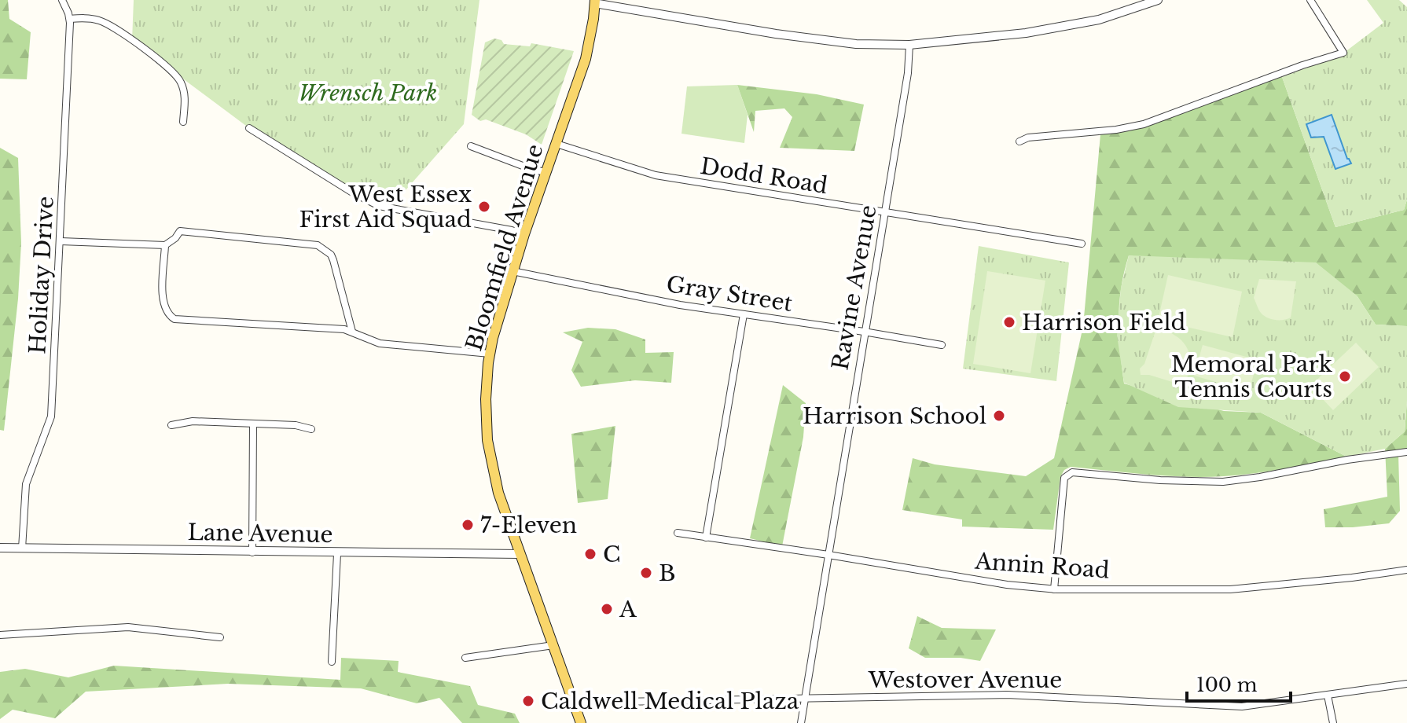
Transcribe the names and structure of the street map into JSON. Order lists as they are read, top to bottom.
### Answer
{
  "streets": {
    "main road": ["Bloomfield Avenue"],
    "street": [
      "Dodd Road",
      "Holiday Drive",
      "Ravine Avenue",
      "Gray Street",
      "Lane Avenue",
      "Annin Road",
      "Westover Avenue"
    ]
  },
  "crossings": [
    ["Dodd Road", "Bloomfield Avenue"],
    ["Dodd Road", "Ravine Avenue"],
    ["Bloomfield Avenue", "Gray Street"],
    ["Bloomfield Avenue", "Lane Avenue"],
    ["Bloomfield Avenue", "Westover Avenue"],
    ["Holiday Drive", "Lane Avenue"],
    ["Ravine Avenue", "Gray Street"],
    ["Ravine Avenue", "Annin Road"],
    ["Ravine Avenue", "Westover Avenue"]
  ],
  "parks": ["Wrensch Park"],
  "places": [
    "West Essex First Aid Squad",
    "Harrison Field",
    "Memoral Park Tennis Courts",
    "Harrison School",
    "7-Eleven",
    "C",
    "B",
    "A",
    "Caldwell Medical Plaza"
  ],
  "scale_bar": "100 m"
}
